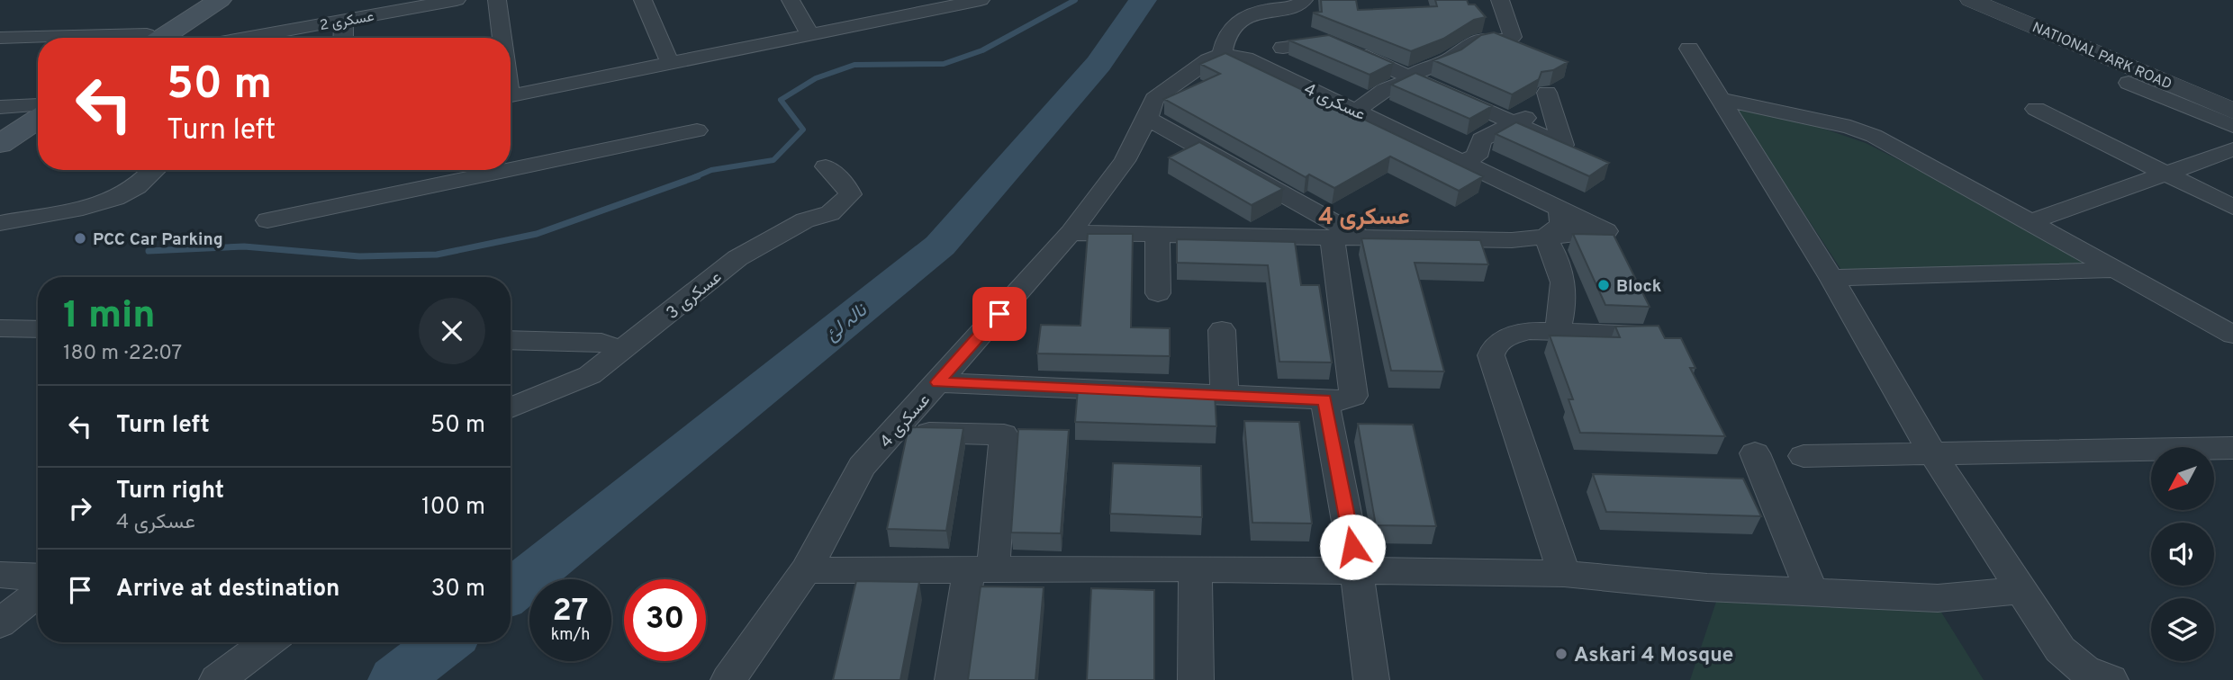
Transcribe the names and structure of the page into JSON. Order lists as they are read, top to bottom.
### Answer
{
  "streets": {
    "street": [
      "عسکری 2",
      "NATIONAL PARK ROAD",
      "عسکری 4",
      "عسکری 3"
    ]
  },
  "districts": ["عسکری 4"],
  "water": ["نالہ لئ"],
  "places": ["PCC Car Parking", "Block", "Askari 4 Mosque"],
  "north": "bottom left",
  "page": {
    "turn": ["50 m", "Turn left"],
    "heading": ["1 min", "180 m · 22:07"],
    "list": [
      {
        "name": "Turn left",
        "value": "50 m"
      },
      {
        "name": "Turn right",
        "note": "عسکری 4",
        "value": "100 m"
      },
      {
        "name": "Arrive at destination",
        "value": "30 m"
      }
    ],
    "speed": "27 km/h",
    "limit": "30"
  }
}
